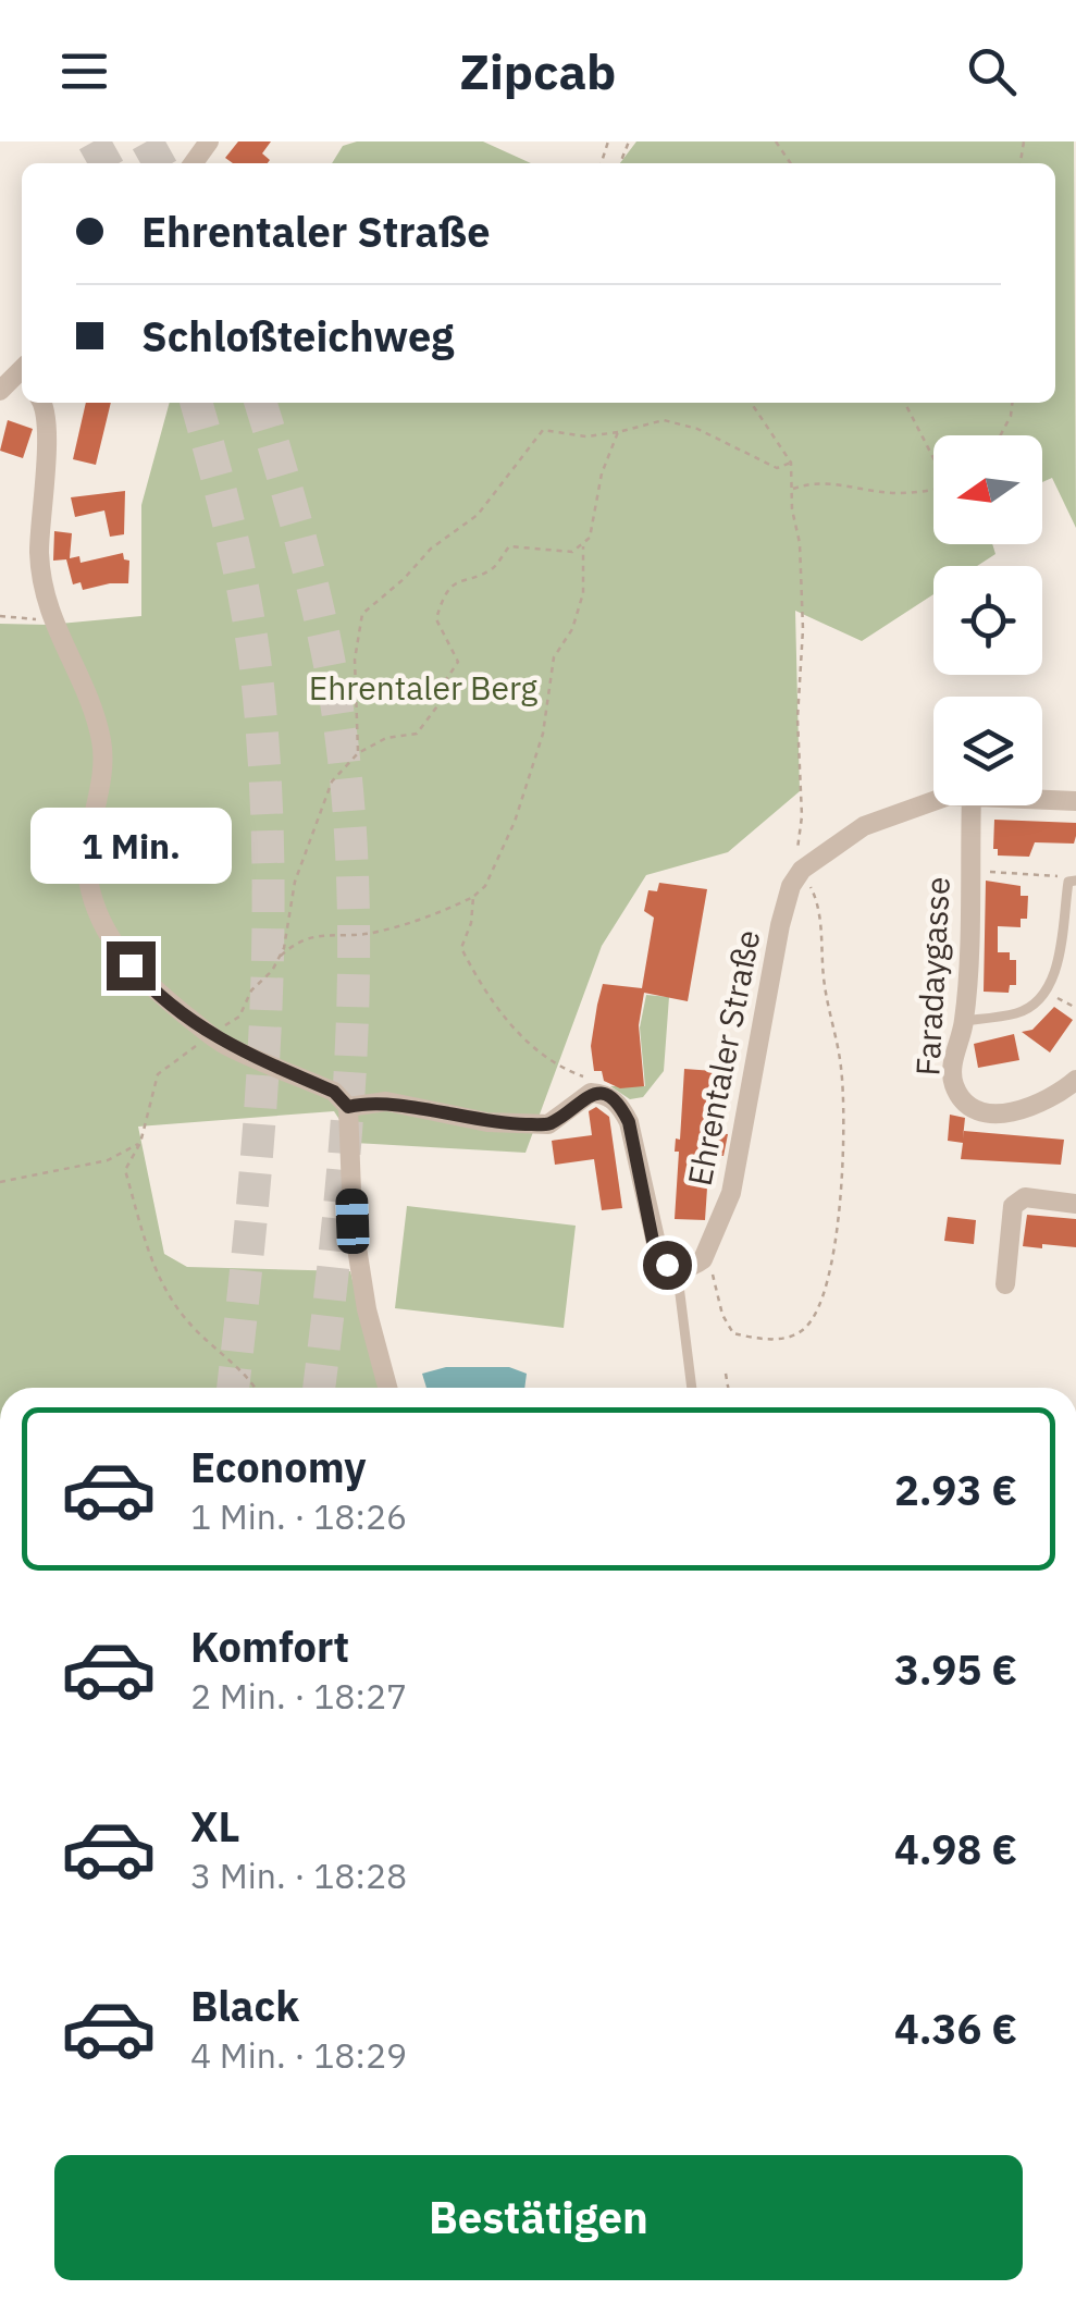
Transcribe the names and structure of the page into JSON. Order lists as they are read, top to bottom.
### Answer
{
  "streets": {
    "street": ["Faradaygasse", "Ehrentaler Straße"]
  },
  "parks": ["Ehrentaler Berg"],
  "north": "left",
  "page": {
    "header": "Zipcab",
    "banner": ["Ehrentaler Straße", "Schloßteichweg"],
    "bubble": "1 Min.",
    "list": [
      {
        "name": "Economy",
        "note": "1 Min. · 18:26",
        "value": "2.93 €"
      },
      {
        "name": "Komfort",
        "note": "2 Min. · 18:27",
        "value": "3.95 €"
      },
      {
        "name": "XL",
        "note": "3 Min. · 18:28",
        "value": "4.98 €"
      },
      {
        "name": "Black",
        "note": "4 Min. · 18:29",
        "value": "4.36 €"
      }
    ],
    "buttons": "Bestätigen"
  }
}
